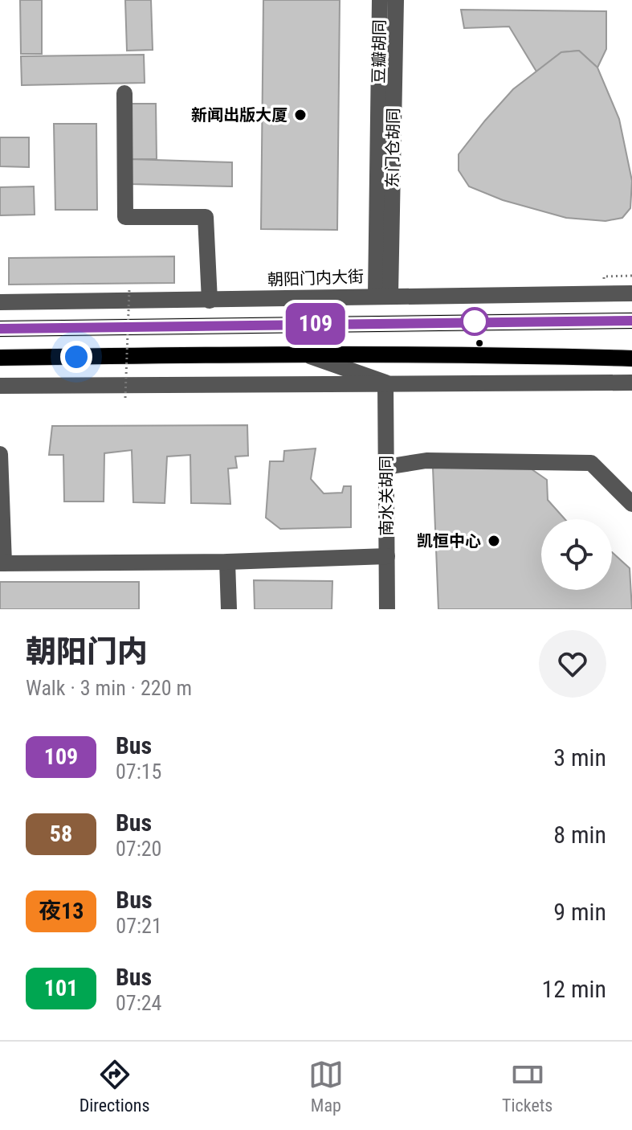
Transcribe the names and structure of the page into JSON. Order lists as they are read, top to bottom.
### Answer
{
  "streets": {
    "street": [
      "豆瓣胡同",
      "东门仓胡同",
      "朝阳门内大街",
      "南水关胡同"
    ]
  },
  "crossings": [
    ["豆瓣胡同", "东门仓胡同"],
    ["豆瓣胡同", "朝阳门内大街"],
    ["东门仓胡同", "朝阳门内大街"]
  ],
  "places": ["新闻出版大厦", "凯恒中心"],
  "lines": ["bus line 109"],
  "page": {
    "on_map": "109",
    "heading": ["朝阳门内", "Walk · 3 min · 220 m"],
    "list": [
      {
        "mark": "109",
        "name": "Bus",
        "note": "07:15",
        "value": "3 min"
      },
      {
        "mark": "58",
        "name": "Bus",
        "note": "07:20",
        "value": "8 min"
      },
      {
        "mark": "夜13",
        "name": "Bus",
        "note": "07:21",
        "value": "9 min"
      },
      {
        "mark": "101",
        "name": "Bus",
        "note": "07:24",
        "value": "12 min"
      }
    ],
    "tabs": ["Directions", "Map", "Tickets"]
  }
}
